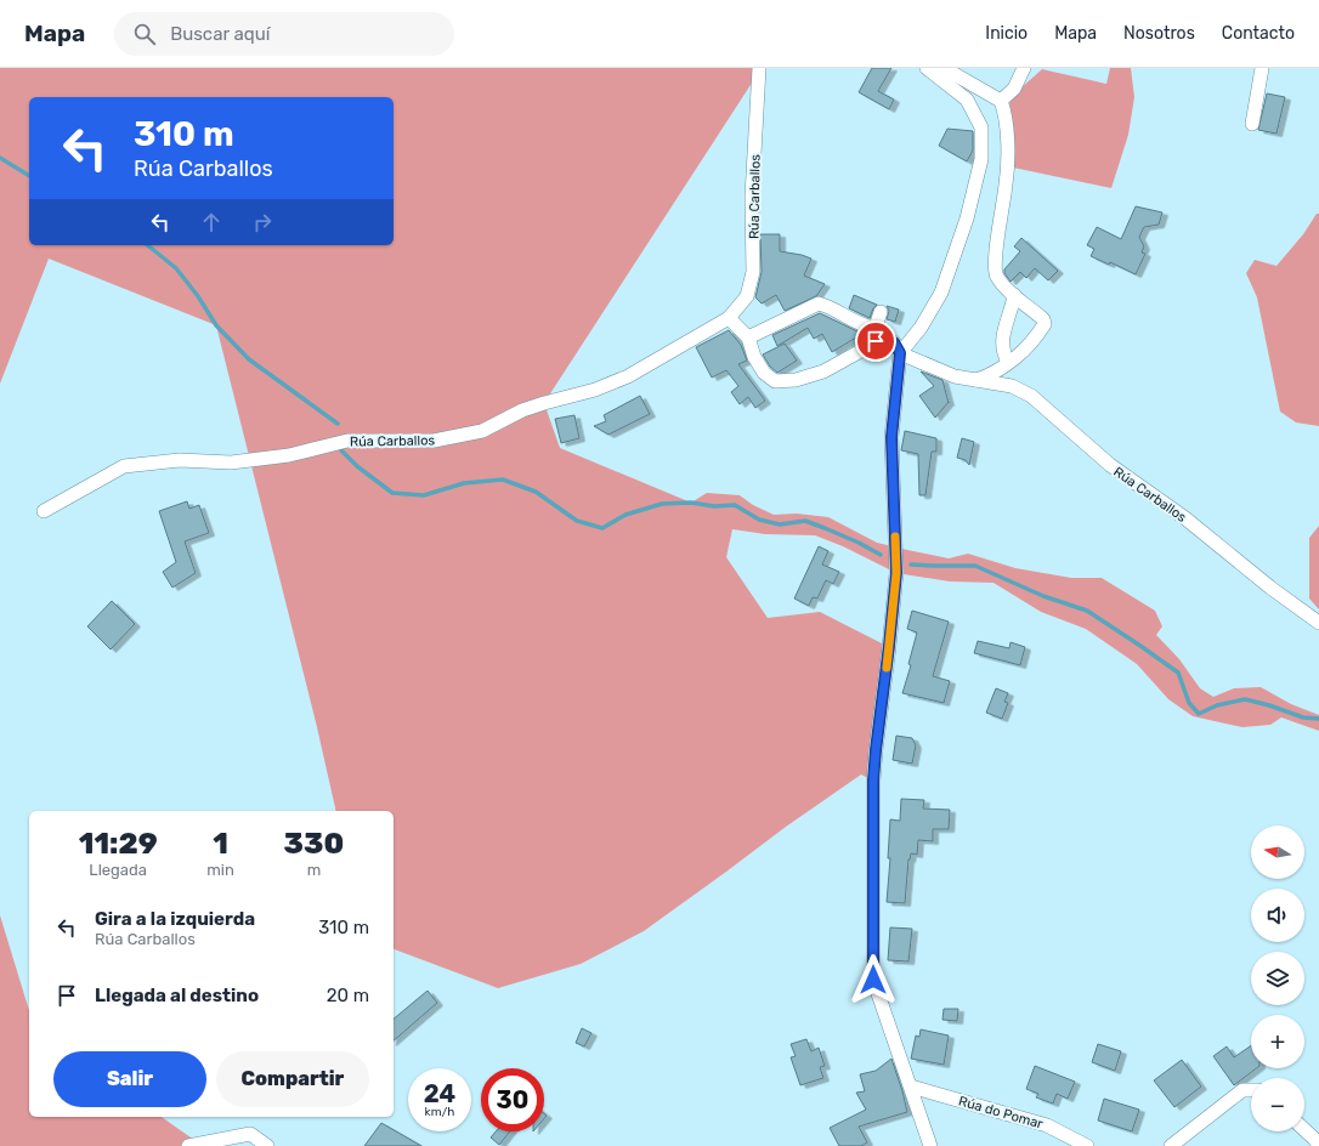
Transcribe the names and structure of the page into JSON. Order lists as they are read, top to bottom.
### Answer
{
  "streets": {
    "street": ["Rúa Carballos", "Rúa do Pomar"]
  },
  "north": "left",
  "page": {
    "header": "Mapa",
    "search": "Buscar aquí",
    "nav": [
      "Inicio",
      "Mapa",
      "Nosotros",
      "Contacto"
    ],
    "turn": ["310 m", "Rúa Carballos"],
    "eta": [
      "11:29",
      "Llegada",
      "1",
      "min",
      "330",
      "m"
    ],
    "map_buttons": ["+", "−"],
    "list": [
      {
        "name": "Gira a la izquierda",
        "note": "Rúa Carballos",
        "value": "310 m"
      },
      {
        "name": "Llegada al destino",
        "value": "20 m"
      }
    ],
    "buttons": ["Salir", "Compartir"],
    "speed": "24 km/h",
    "limit": "30"
  }
}
